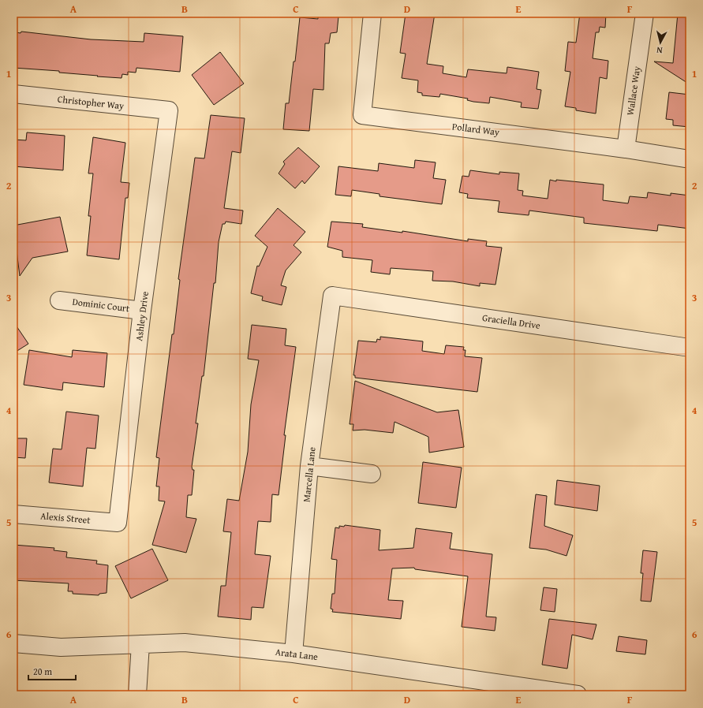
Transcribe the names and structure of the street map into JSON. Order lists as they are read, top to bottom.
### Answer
{
  "streets": {
    "street": [
      "Wallace Way",
      "Christopher Way",
      "Pollard Way",
      "Dominic Court",
      "Ashley Drive",
      "Graciella Drive",
      "Marcella Lane",
      "Alexis Street",
      "Arata Lane"
    ]
  },
  "crossings": [
    ["Wallace Way", "Pollard Way"],
    ["Christopher Way", "Ashley Drive"],
    ["Dominic Court", "Ashley Drive"],
    ["Ashley Drive", "Alexis Street"],
    ["Graciella Drive", "Marcella Lane"],
    ["Marcella Lane", "Arata Lane"]
  ],
  "scale_bar": "20 m",
  "north": "bottom",
  "grid": {
    "columns": [
      "A",
      "B",
      "C",
      "D",
      "E",
      "F"
    ],
    "rows": [
      "1",
      "2",
      "3",
      "4",
      "5",
      "6"
    ]
  }
}
